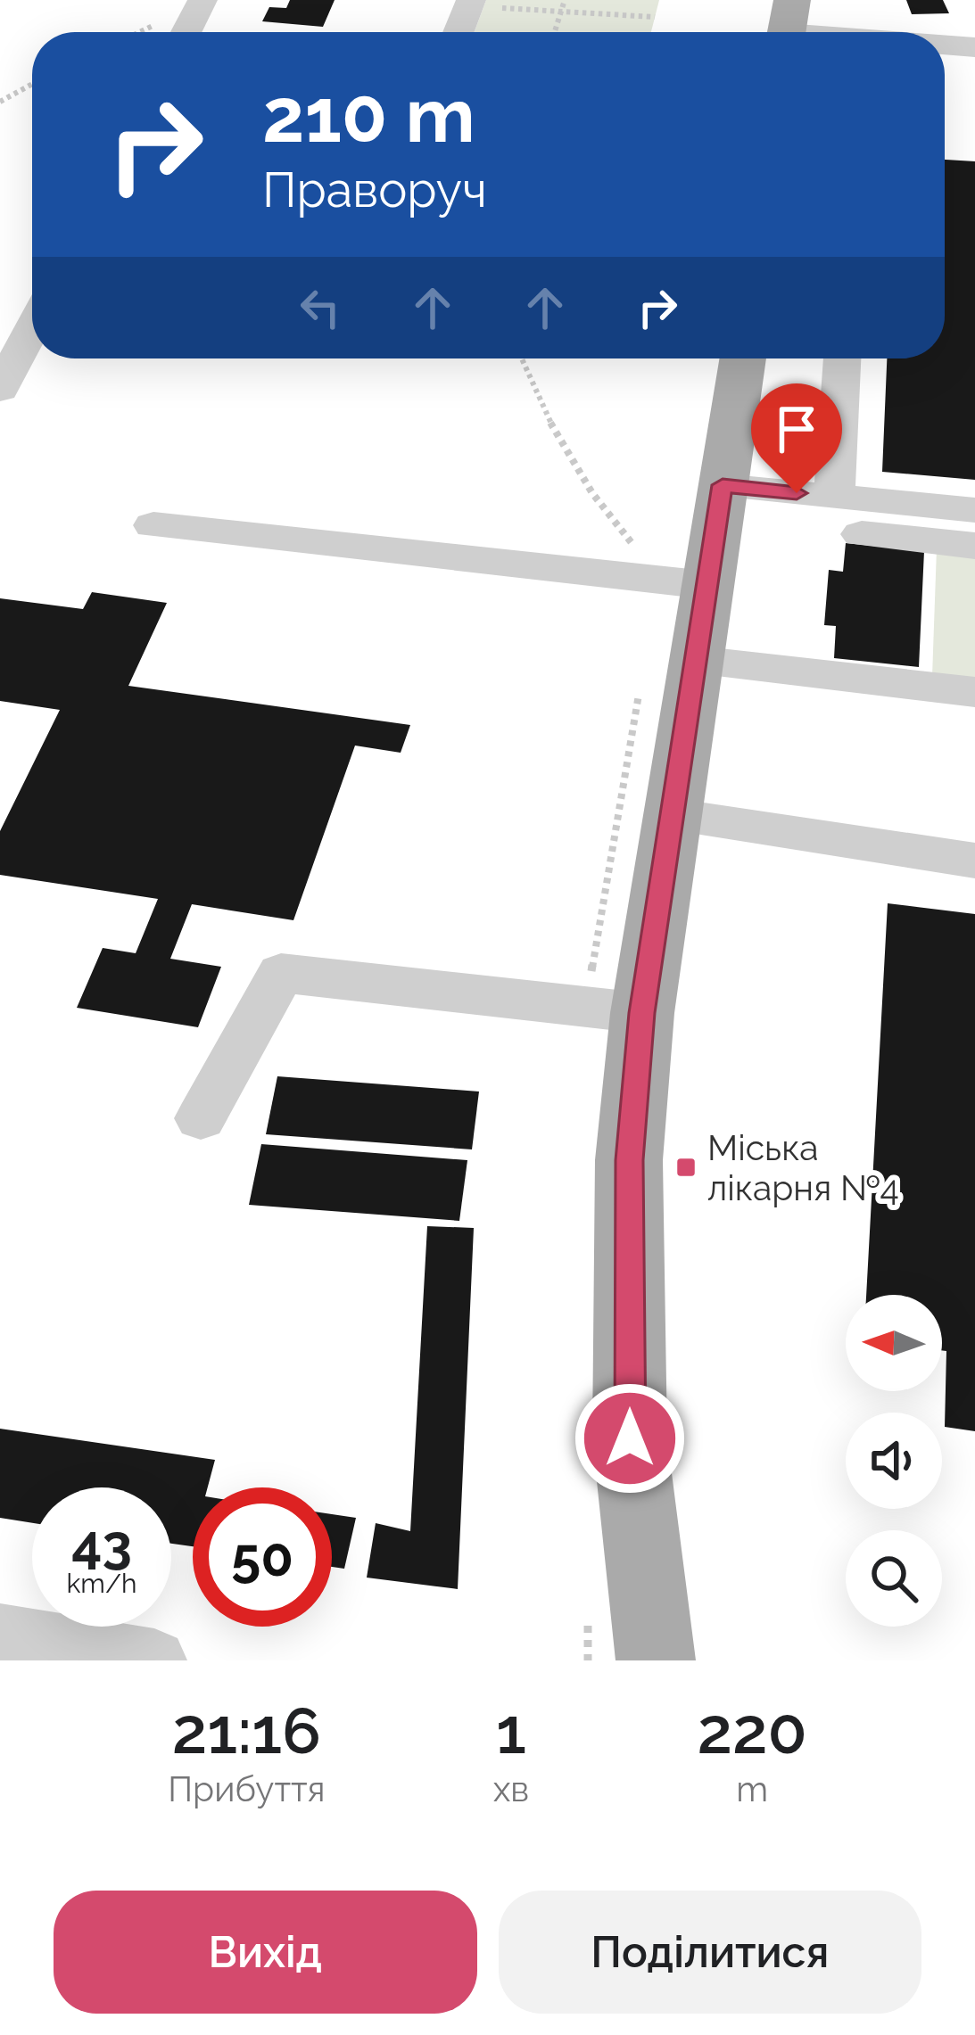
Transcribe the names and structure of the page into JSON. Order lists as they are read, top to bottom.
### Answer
{
  "places": {
    "transit": ["Міська лікарня №4"]
  },
  "north": "left",
  "page": {
    "turn": ["210 m", "Праворуч"],
    "speed": "43 km/h",
    "limit": "50",
    "eta": [
      "21:16",
      "Прибуття",
      "1",
      "хв",
      "220",
      "m"
    ],
    "buttons": ["Вихід", "Поділитися"]
  }
}
